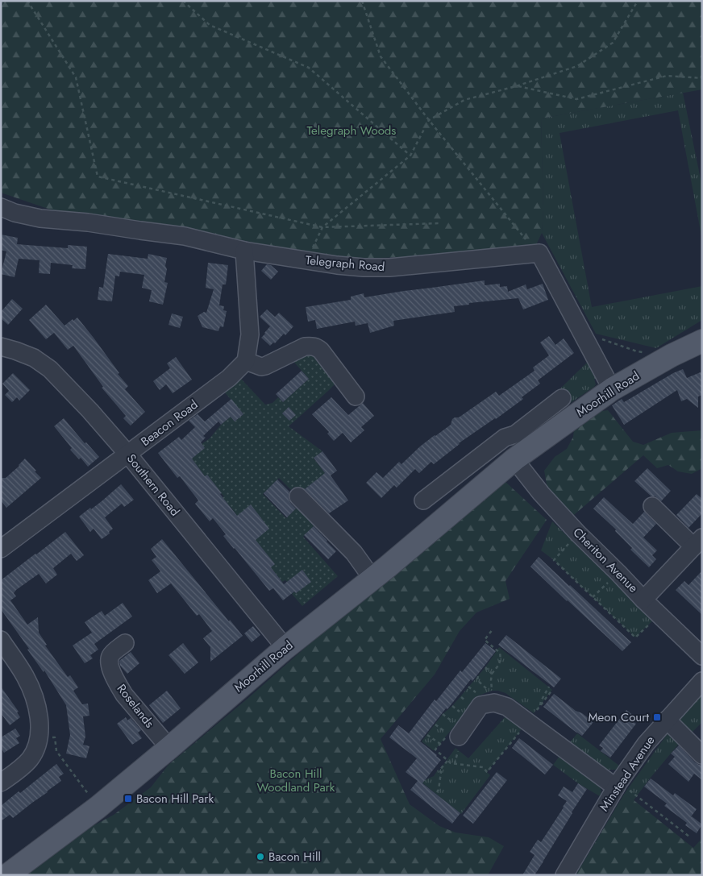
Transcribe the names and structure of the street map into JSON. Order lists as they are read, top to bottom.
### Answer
{
  "streets": {
    "main road": ["Moorhill Road"],
    "street": [
      "Telegraph Road",
      "Beacon Road",
      "Southern Road",
      "Cheriton Avenue",
      "Roselands",
      "Minstead Avenue"
    ]
  },
  "crossings": [
    ["Moorhill Road", "Southern Road"],
    ["Moorhill Road", "Cheriton Avenue"],
    ["Moorhill Road", "Roselands"],
    ["Beacon Road", "Southern Road"]
  ],
  "parks": ["Telegraph Woods", "Bacon Hill Woodland Park"],
  "places": {
    "transit": ["Meon Court", "Bacon Hill Park"],
    "other": ["Bacon Hill"]
  }
}
